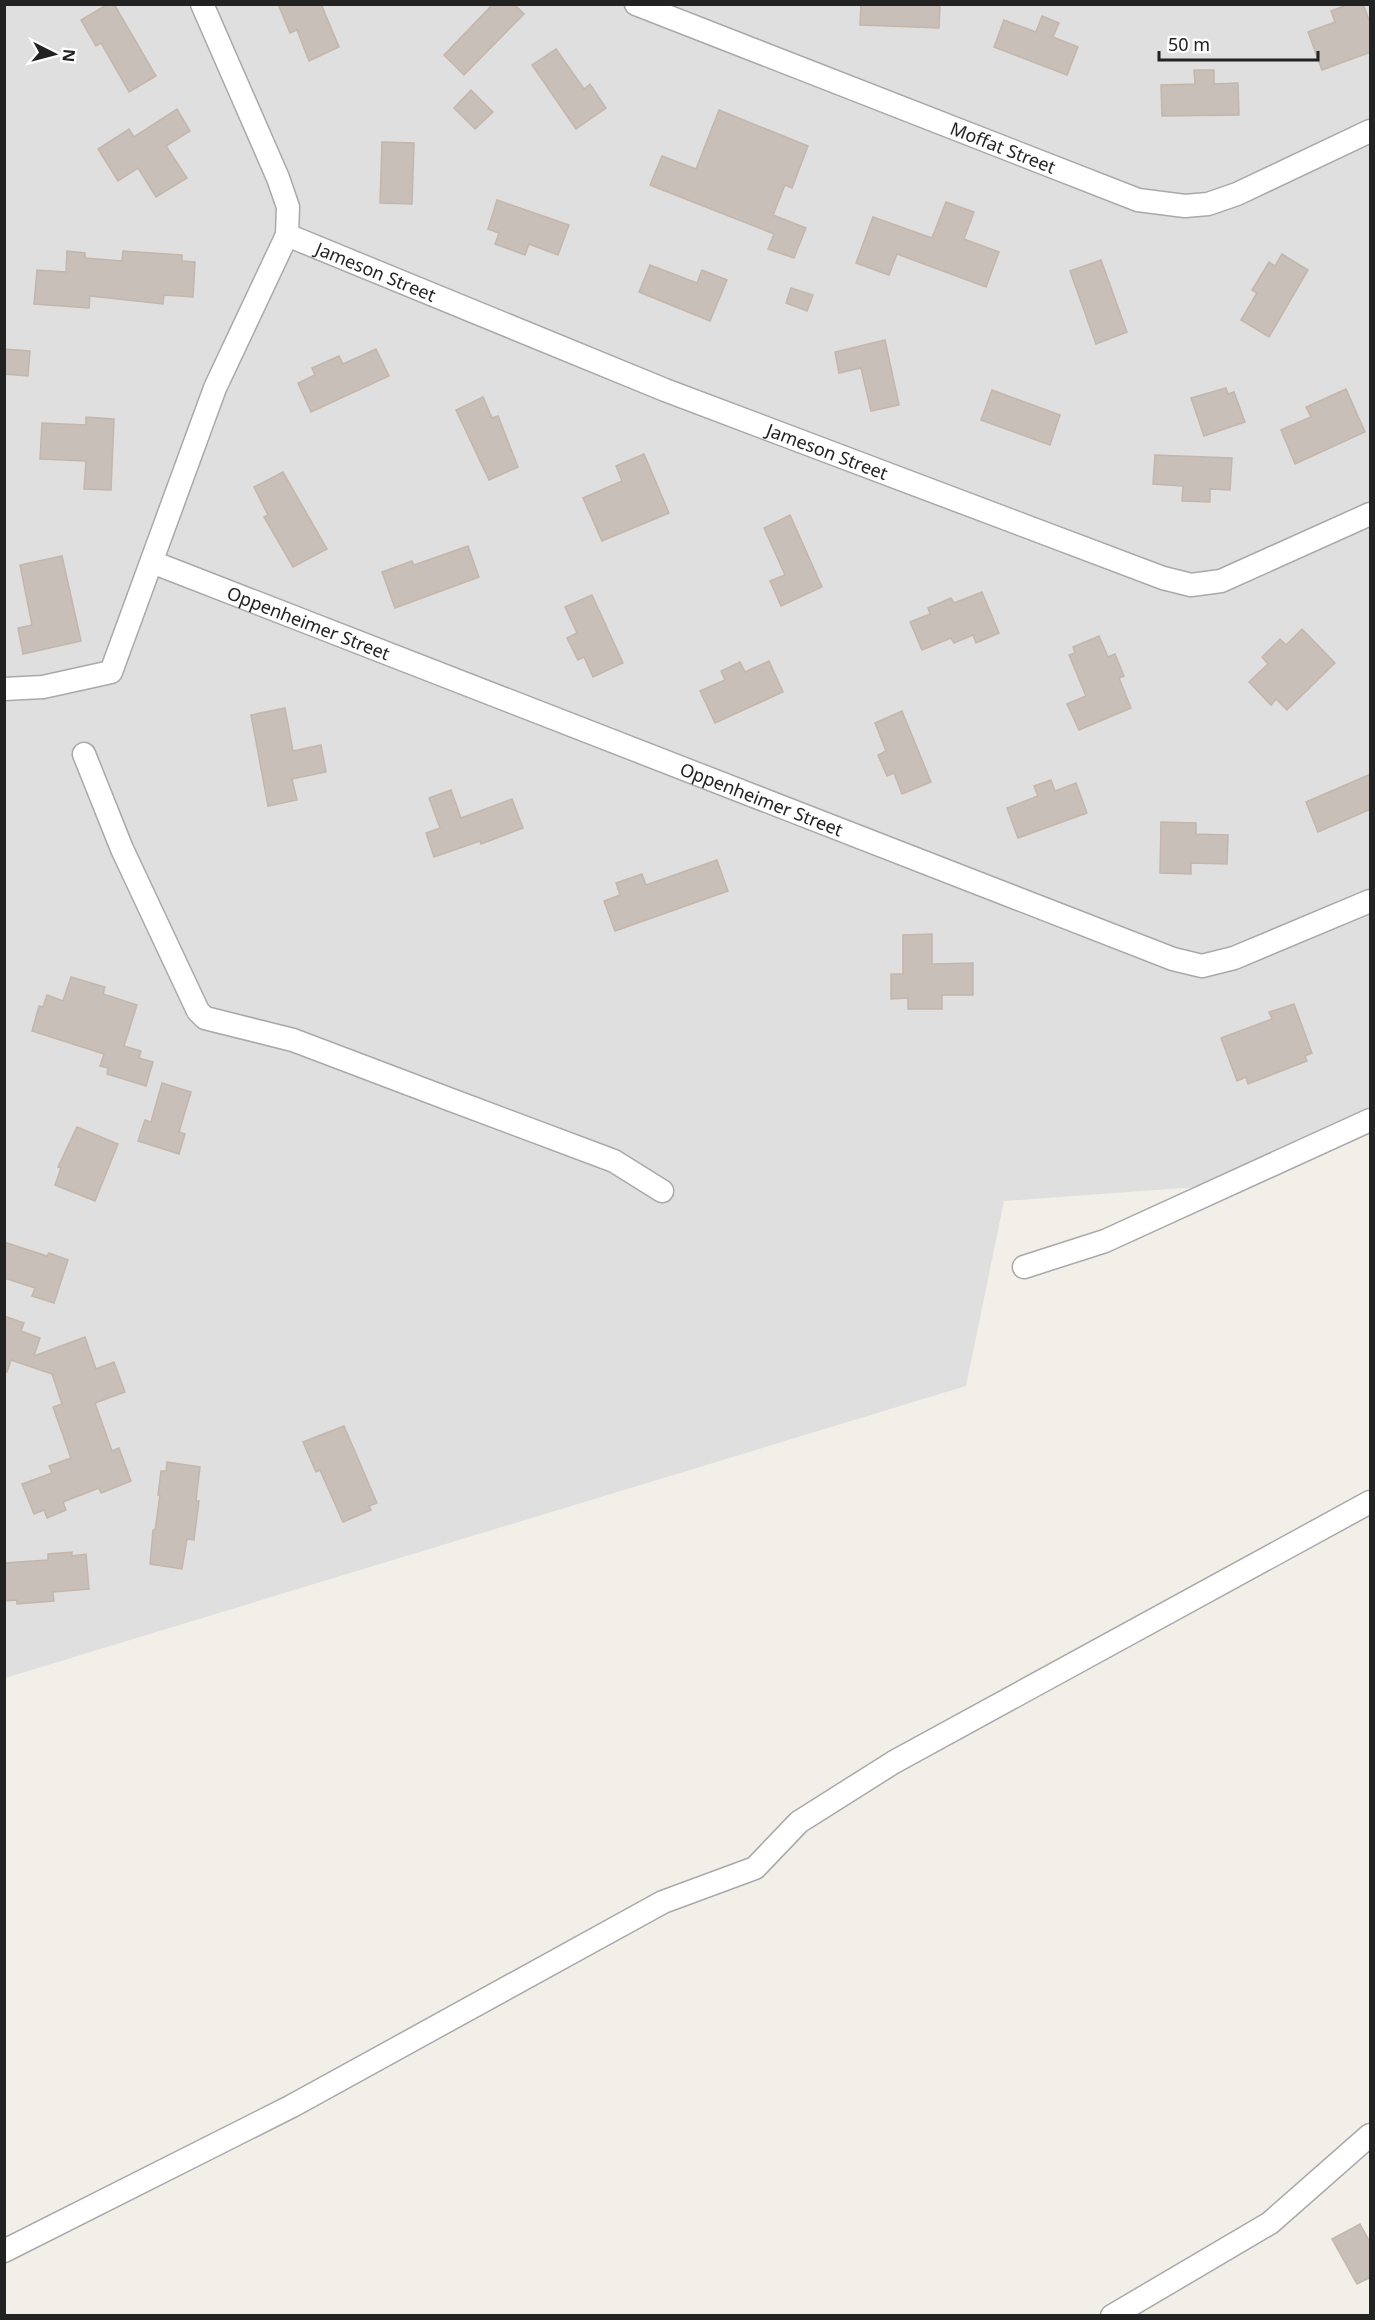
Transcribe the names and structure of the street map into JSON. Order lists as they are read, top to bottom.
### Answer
{
  "streets": {
    "street": ["Moffat Street", "Jameson Street", "Oppenheimer Street"]
  },
  "scale_bar": "50 m",
  "north": "right"
}
